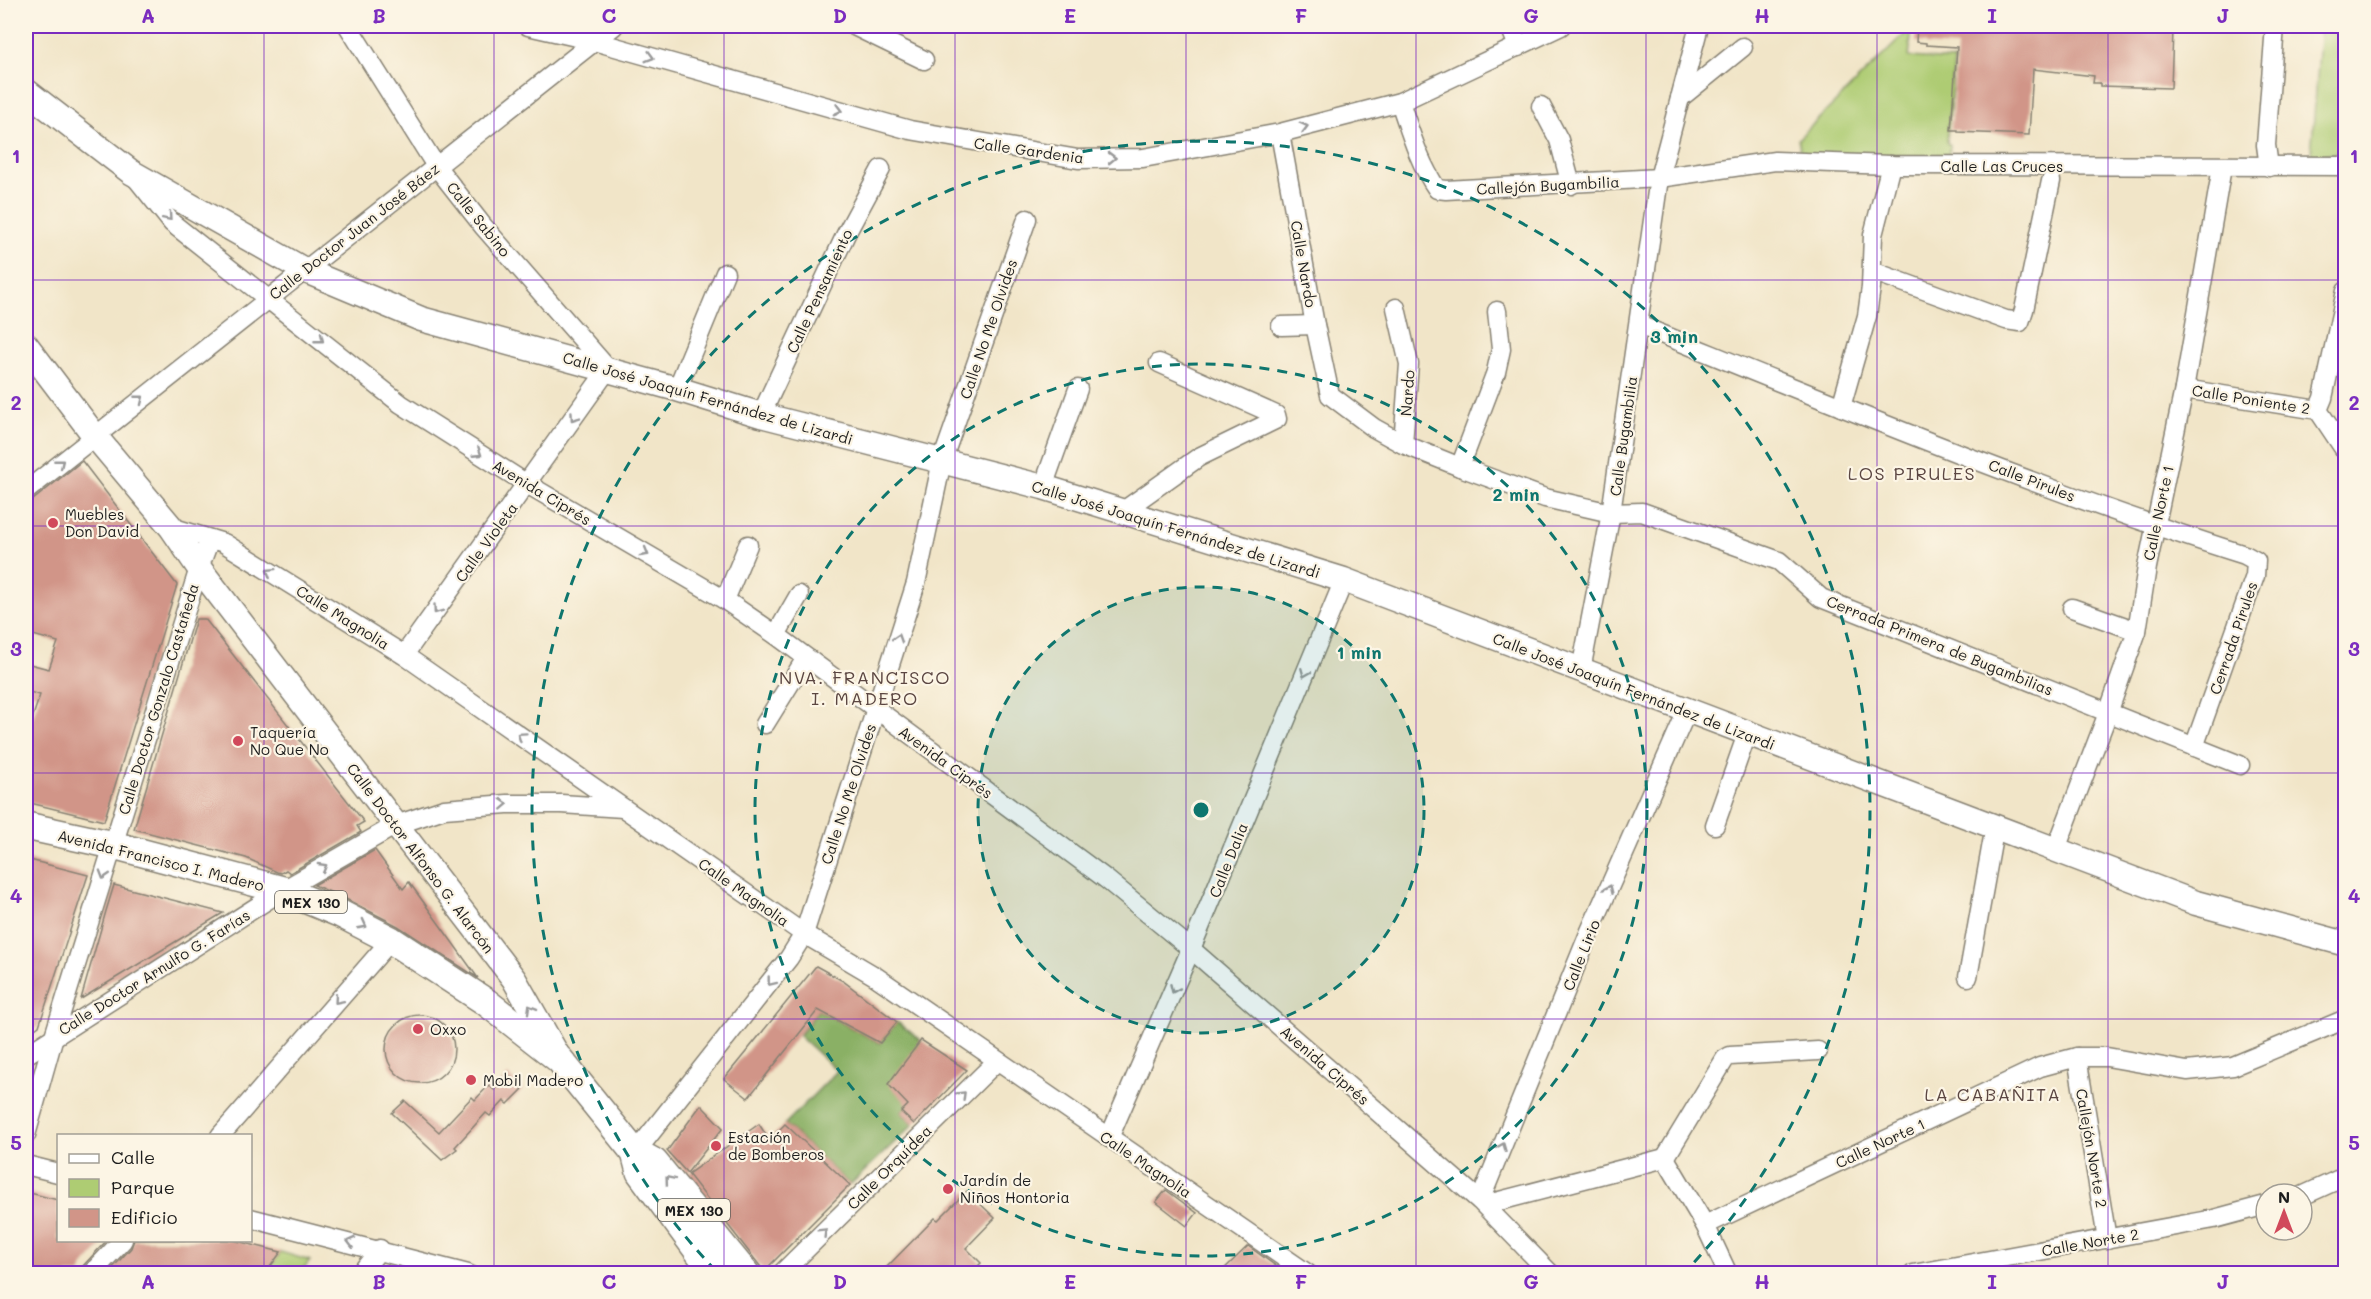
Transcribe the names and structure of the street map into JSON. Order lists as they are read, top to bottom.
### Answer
{
  "streets": {
    "main road": ["Avenida Francisco I. Madero", "MEX 130"],
    "street": [
      "Calle Gardenia",
      "Calle Las Cruces",
      "Callejón Bugambilia",
      "Calle Sabino",
      "Calle Doctor Juan José Báez",
      "Calle Nardo",
      "Calle Pensamiento",
      "Calle No Me Olvides",
      "Nardo",
      "Calle José Joaquín Fernández de Lizardi",
      "Calle Poniente 2",
      "Calle Bugambilia",
      "Calle Pirules",
      "Avenida Ciprés",
      "Calle Norte 1",
      "Calle Violeta",
      "Calle Magnolia",
      "Cerrada Pirules",
      "Cerrada Primera de Bugambilias",
      "Calle Doctor Gonzalo Castañeda",
      "Calle Doctor Alfonso G. Alarcón",
      "Calle Dalia",
      "Calle Lirio",
      "Calle Doctor Arnulfo G. Farías",
      "Callejón Norte 2",
      "Calle Orquídea",
      "Calle Norte 2"
    ]
  },
  "crossings": [
    ["Calle Gardenia", "Callejón Bugambilia"],
    ["Calle Gardenia", "Calle Doctor Juan José Báez"],
    ["Calle Gardenia", "Calle Nardo"],
    ["Calle Las Cruces", "Callejón Bugambilia"],
    ["Calle Las Cruces", "Calle Bugambilia"],
    ["Calle Las Cruces", "Calle Norte 1"],
    ["Callejón Bugambilia", "Calle Bugambilia"],
    ["Calle Sabino", "Calle Doctor Juan José Báez"],
    ["Calle Sabino", "Calle José Joaquín Fernández de Lizardi"],
    ["Calle Sabino", "Calle Violeta"],
    ["Calle Doctor Juan José Báez", "Calle José Joaquín Fernández de Lizardi"],
    ["Calle Doctor Juan José Báez", "Avenida Ciprés"],
    ["Calle Doctor Juan José Báez", "Calle Doctor Alfonso G. Alarcón"],
    ["Calle Nardo", "Cerrada Primera de Bugambilias"],
    ["Calle Pensamiento", "Calle José Joaquín Fernández de Lizardi"],
    ["Calle No Me Olvides", "Calle José Joaquín Fernández de Lizardi"],
    ["Calle No Me Olvides", "Avenida Ciprés"],
    ["Calle No Me Olvides", "Calle Magnolia"],
    ["Calle No Me Olvides", "Avenida Francisco I. Madero"],
    ["Nardo", "Cerrada Primera de Bugambilias"],
    ["Calle José Joaquín Fernández de Lizardi", "Calle Bugambilia"],
    ["Calle José Joaquín Fernández de Lizardi", "Avenida Ciprés"],
    ["Calle José Joaquín Fernández de Lizardi", "Calle Norte 1"],
    ["Calle José Joaquín Fernández de Lizardi", "Calle Violeta"],
    ["Calle José Joaquín Fernández de Lizardi", "Calle Dalia"],
    ["Calle José Joaquín Fernández de Lizardi", "Calle Lirio"],
    ["Calle Poniente 2", "Calle Norte 1"],
    ["Calle Bugambilia", "Calle Pirules"],
    ["Calle Bugambilia", "Cerrada Primera de Bugambilias"],
    ["Calle Pirules", "Calle Norte 1"],
    ["Calle Pirules", "Cerrada Pirules"],
    ["Avenida Ciprés", "Calle Violeta"],
    ["Avenida Ciprés", "Calle Dalia"],
    ["Avenida Ciprés", "Calle Lirio"],
    ["Calle Norte 1", "Cerrada Pirules"],
    ["Calle Norte 1", "Cerrada Primera de Bugambilias"],
    ["Calle Norte 1", "Callejón Norte 2"],
    ["Calle Violeta", "Calle Magnolia"],
    ["Calle Magnolia", "Calle Doctor Gonzalo Castañeda"],
    ["Calle Magnolia", "Calle Doctor Alfonso G. Alarcón"],
    ["Calle Magnolia", "Calle Dalia"],
    ["Calle Magnolia", "Calle Doctor Arnulfo G. Farías"],
    ["Calle Magnolia", "Calle Orquídea"],
    ["Cerrada Pirules", "Cerrada Primera de Bugambilias"],
    ["Calle Doctor Gonzalo Castañeda", "Calle Doctor Alfonso G. Alarcón"],
    ["Calle Doctor Gonzalo Castañeda", "Avenida Francisco I. Madero"],
    ["Calle Doctor Gonzalo Castañeda", "Calle Doctor Arnulfo G. Farías"],
    ["Calle Doctor Alfonso G. Alarcón", "Avenida Francisco I. Madero"],
    ["Calle Doctor Alfonso G. Alarcón", "Calle Doctor Arnulfo G. Farías"],
    ["Avenida Francisco I. Madero", "Calle Doctor Arnulfo G. Farías"],
    ["Callejón Norte 2", "Calle Norte 2"]
  ],
  "one_way": [
    "Calle Gardenia",
    "Calle Doctor Juan José Báez",
    "Avenida Ciprés",
    "Calle Violeta",
    "Calle Magnolia",
    "Calle Dalia",
    "Calle Lirio",
    "Calle Doctor Arnulfo G. Farías",
    "Calle Orquídea"
  ],
  "districts": ["LOS PIRULES", "NVA. FRANCISCO I. MADERO", "LA CABAÑITA"],
  "places": [
    "Muebles Don David",
    "Taquería No Que No",
    "Oxxo",
    "Mobil Madero",
    "Estación de Bomberos",
    "Jardín de Niños Hontoria"
  ],
  "legend": ["Calle", "Parque", "Edificio"],
  "north": "top",
  "grid": {
    "columns": [
      "A",
      "B",
      "C",
      "D",
      "E",
      "F",
      "G",
      "H",
      "I",
      "J"
    ],
    "rows": [
      "1",
      "2",
      "3",
      "4",
      "5"
    ]
  },
  "rings": ["3 min", "2 min", "1 min"]
}
